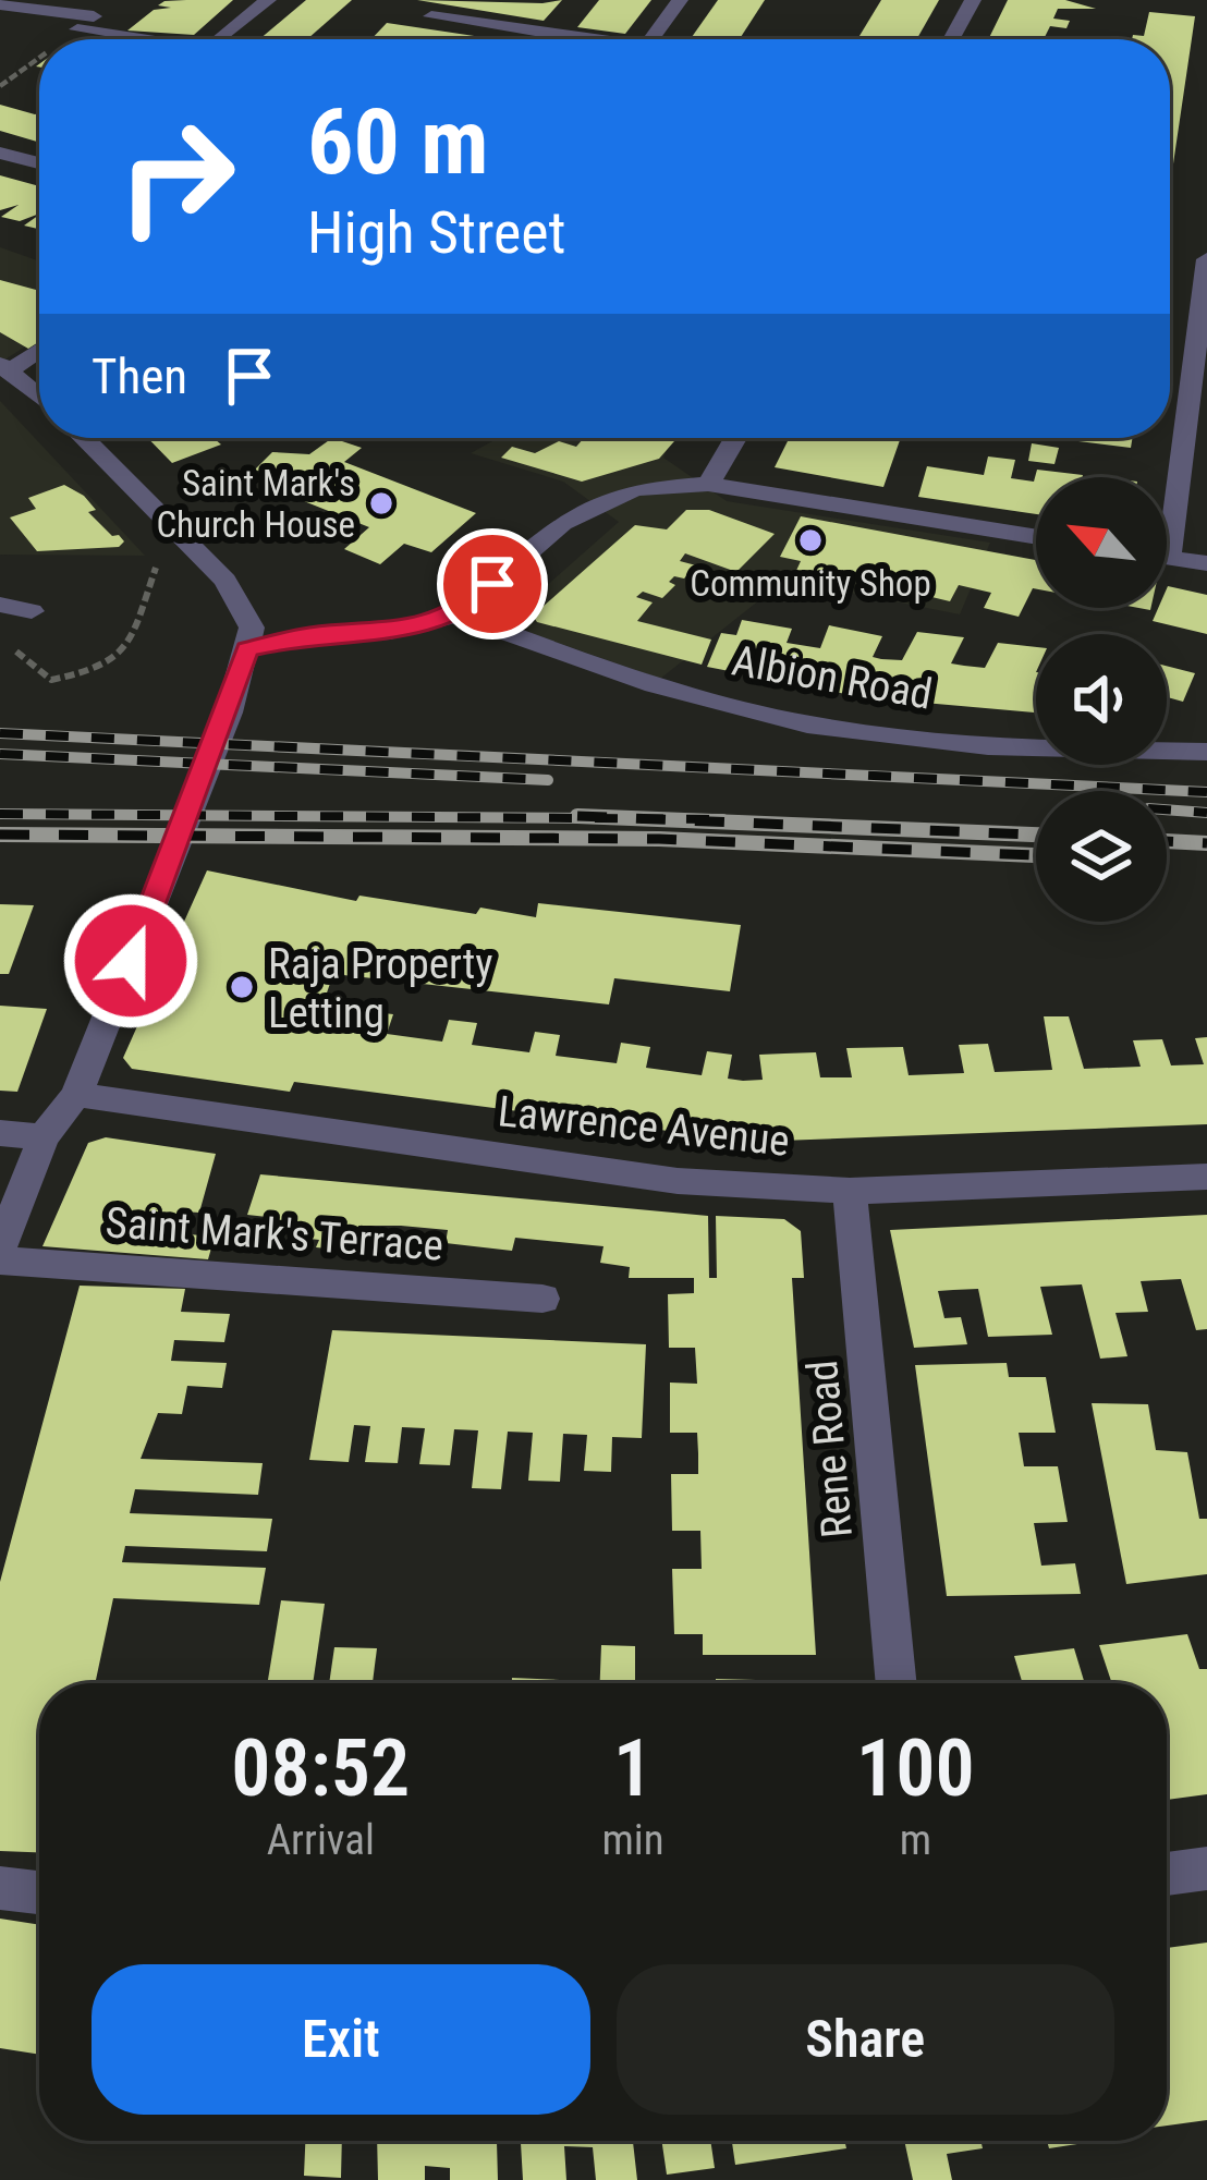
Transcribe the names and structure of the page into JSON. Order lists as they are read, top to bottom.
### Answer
{
  "streets": {
    "street": [
      "Albion Road",
      "Lawrence Avenue",
      "Saint Mark's Terrace",
      "Rene Road"
    ]
  },
  "crossings": [
    ["Lawrence Avenue", "Rene Road"]
  ],
  "places": ["Saint Mark's Church House", "Community Shop", "Raja Property Letting"],
  "north": "top left",
  "page": {
    "turn": ["60 m", "High Street"],
    "then": "Then",
    "eta": [
      "08:52",
      "Arrival",
      "1",
      "min",
      "100",
      "m"
    ],
    "buttons": ["Exit", "Share"]
  }
}
